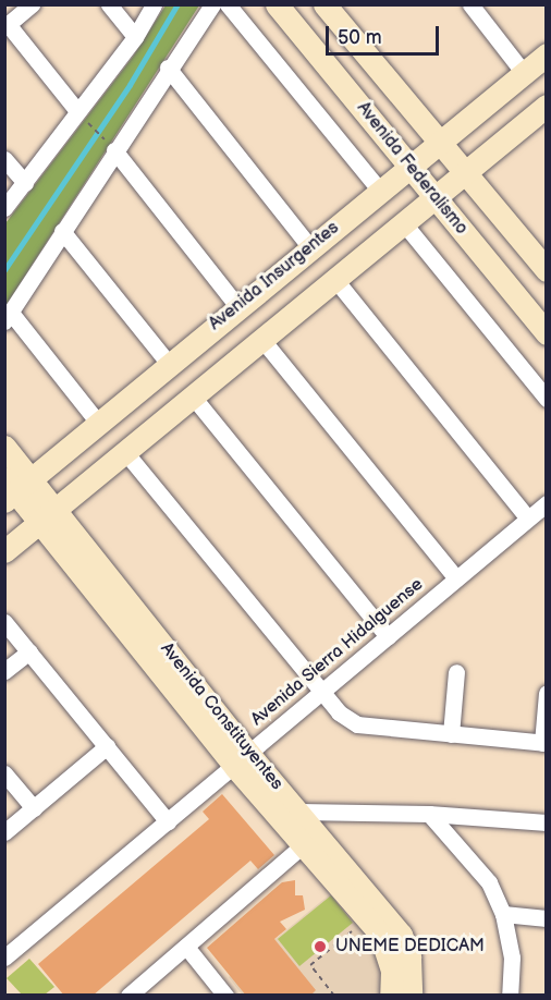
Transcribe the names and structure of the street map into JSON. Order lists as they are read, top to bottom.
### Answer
{
  "streets": {
    "street": [
      "Avenida Federalismo",
      "Avenida Insurgentes",
      "Avenida Sierra Hidalguense",
      "Avenida Constituyentes"
    ]
  },
  "crossings": [
    ["Avenida Federalismo", "Avenida Insurgentes"],
    ["Avenida Insurgentes", "Avenida Constituyentes"],
    ["Avenida Sierra Hidalguense", "Avenida Constituyentes"]
  ],
  "places": ["UNEME DEDICAM"],
  "scale_bar": "50 m"
}
